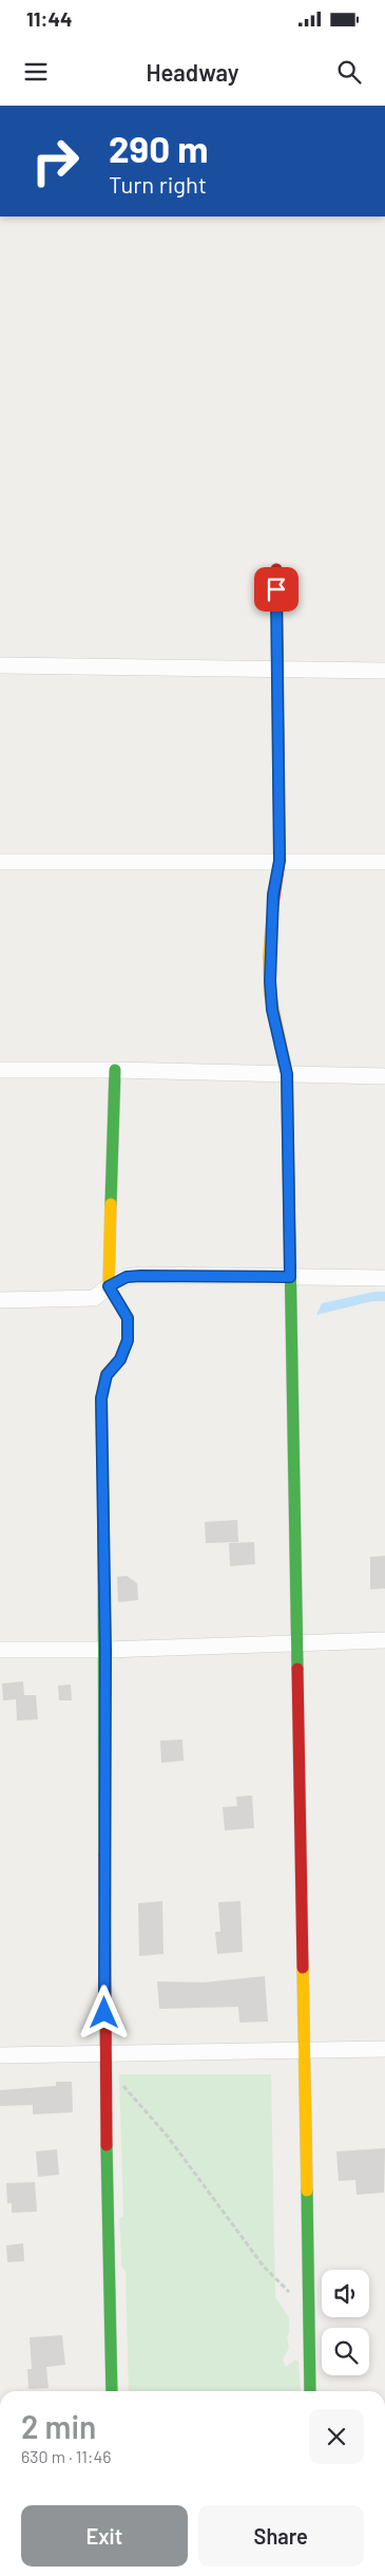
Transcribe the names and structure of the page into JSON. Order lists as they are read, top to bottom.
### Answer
{
  "page": {
    "status": "11:44",
    "header": "Headway",
    "turn": ["290 m", "Turn right"],
    "heading": ["2 min", "630 m · 11:46"],
    "buttons": ["Exit", "Share"]
  }
}
